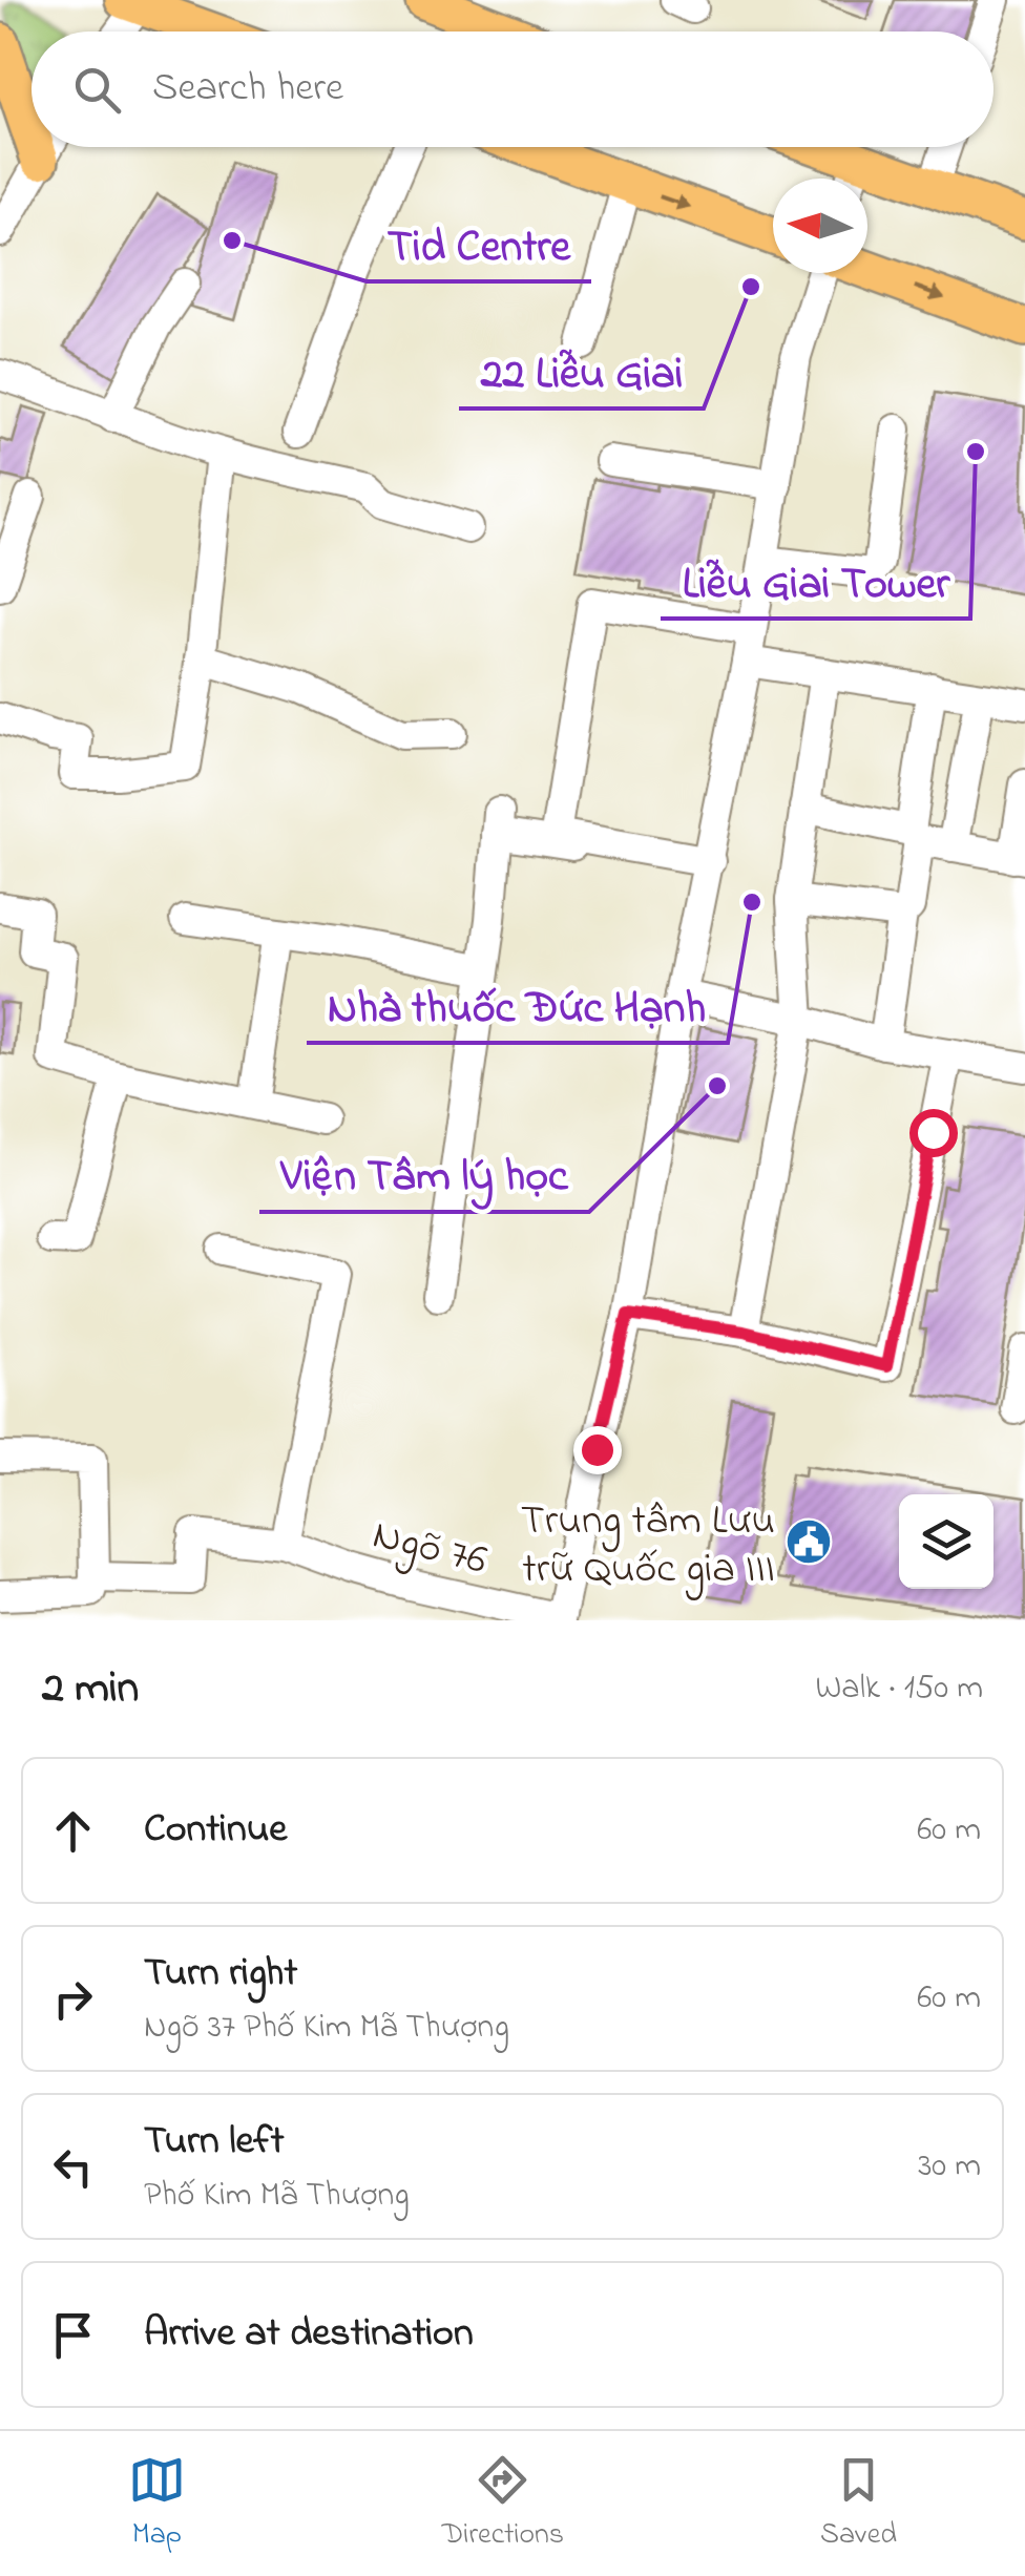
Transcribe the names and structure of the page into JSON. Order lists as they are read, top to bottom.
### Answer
{
  "streets": {
    "street": ["Ngõ 76"]
  },
  "places": {
    "other": [
      "Tid Centre",
      "22 Liễu Giai",
      "Liễu Giai Tower",
      "Nhà thuốc Đức Hạnh",
      "Viện Tâm lý học"
    ],
    "public building": ["Trung tâm Lưu trữ Quốc gia III"]
  },
  "north": "left",
  "page": {
    "search": "Search here",
    "heading": ["2 min", "Walk · 150 m"],
    "list": [
      ["Continue", "60 m"],
      ["Turn right", "Ngõ 37 Phố Kim Mã Thượng", "60 m"],
      ["Turn left", "Phố Kim Mã Thượng", "30 m"],
      "Arrive at destination"
    ],
    "nav": ["Map", "Directions", "Saved"]
  }
}
